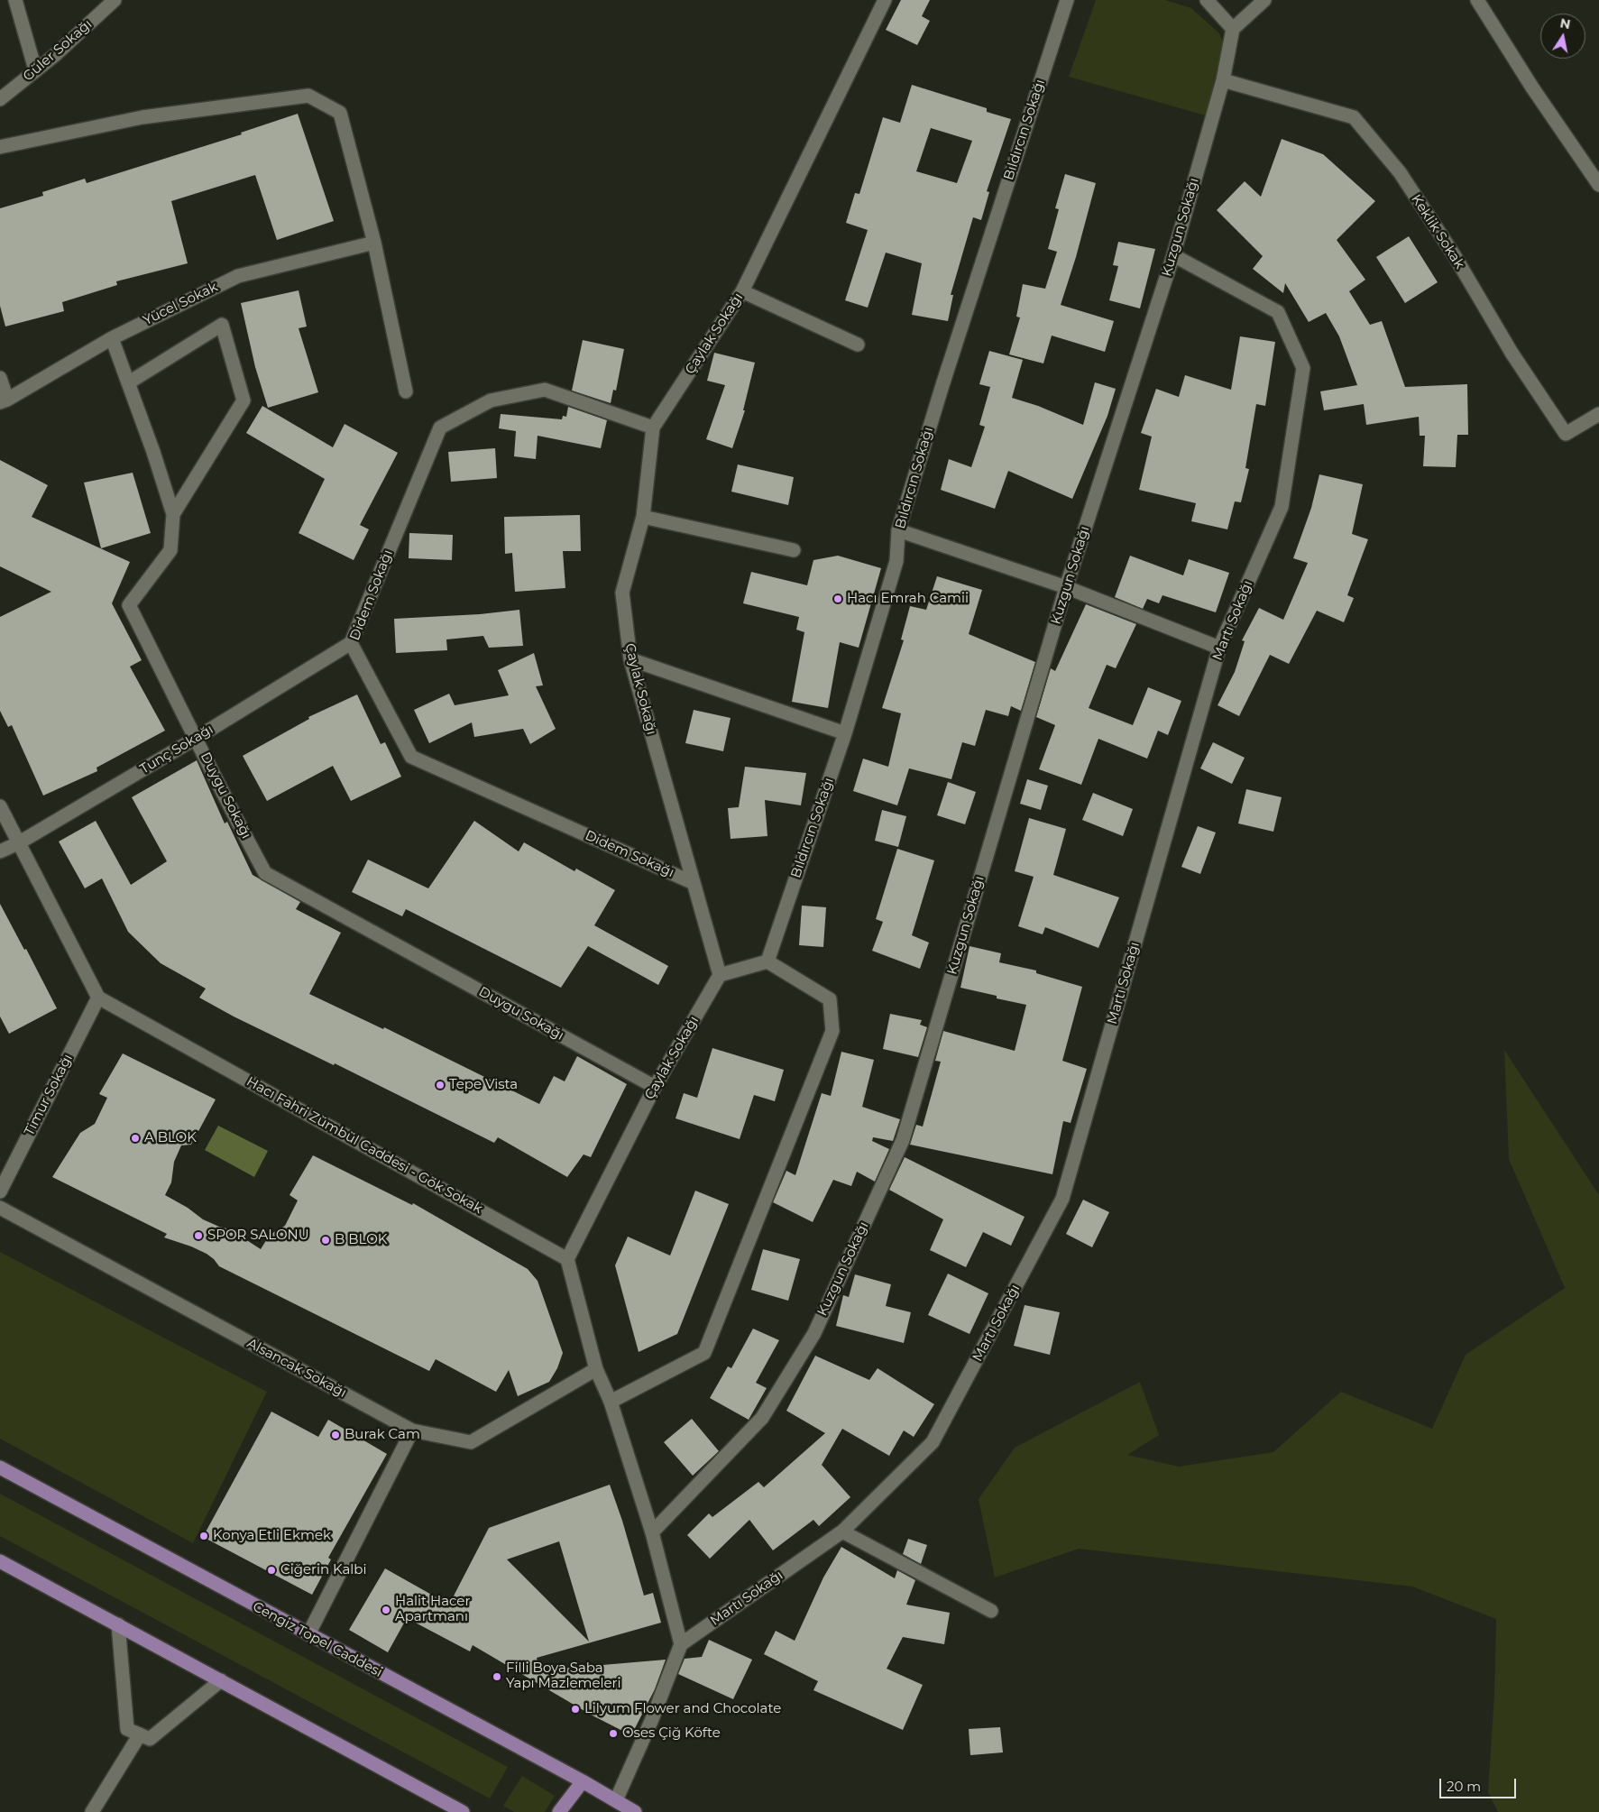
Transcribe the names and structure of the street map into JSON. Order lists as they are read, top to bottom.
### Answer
{
  "streets": {
    "main road": ["Cengiz Topel Caddesi"],
    "street": [
      "Güler Sokağı",
      "Bıldırcın Sokağı",
      "Kuzgun Sokağı",
      "Keklik Sokak",
      "Yücel Sokak",
      "Çaylak Sokağı",
      "Didem Sokağı",
      "Martı Sokağı",
      "Tunç Sokağı",
      "Duygu Sokağı",
      "Timur Sokağı",
      "Hacı Fahri Zümbül Caddesi - Gök Sokak",
      "Alsancak Sokağı"
    ]
  },
  "crossings": [
    ["Kuzgun Sokağı", "Keklik Sokak"],
    ["Kuzgun Sokağı", "Martı Sokağı"],
    ["Çaylak Sokağı", "Didem Sokağı"],
    ["Çaylak Sokağı", "Duygu Sokağı"],
    ["Çaylak Sokağı", "Hacı Fahri Zümbül Caddesi - Gök Sokak"],
    ["Didem Sokağı", "Tunç Sokağı"],
    ["Tunç Sokağı", "Duygu Sokağı"],
    ["Timur Sokağı", "Hacı Fahri Zümbül Caddesi - Gök Sokak"]
  ],
  "places": [
    "Hacı Emrah Camii",
    "Tepe Vista",
    "A BLOK",
    "SPOR SALONU",
    "B BLOK",
    "Burak Cam",
    "Konya Etli Ekmek",
    "Ciğerin Kalbi",
    "Halit Hacer Apartmanı",
    "Filli Boya Saba Yapı Mazlemeleri",
    "Lilyum Flower and Chocolate",
    "Oses Çiğ Köfte"
  ],
  "scale_bar": "20 m",
  "north": "top"
}
